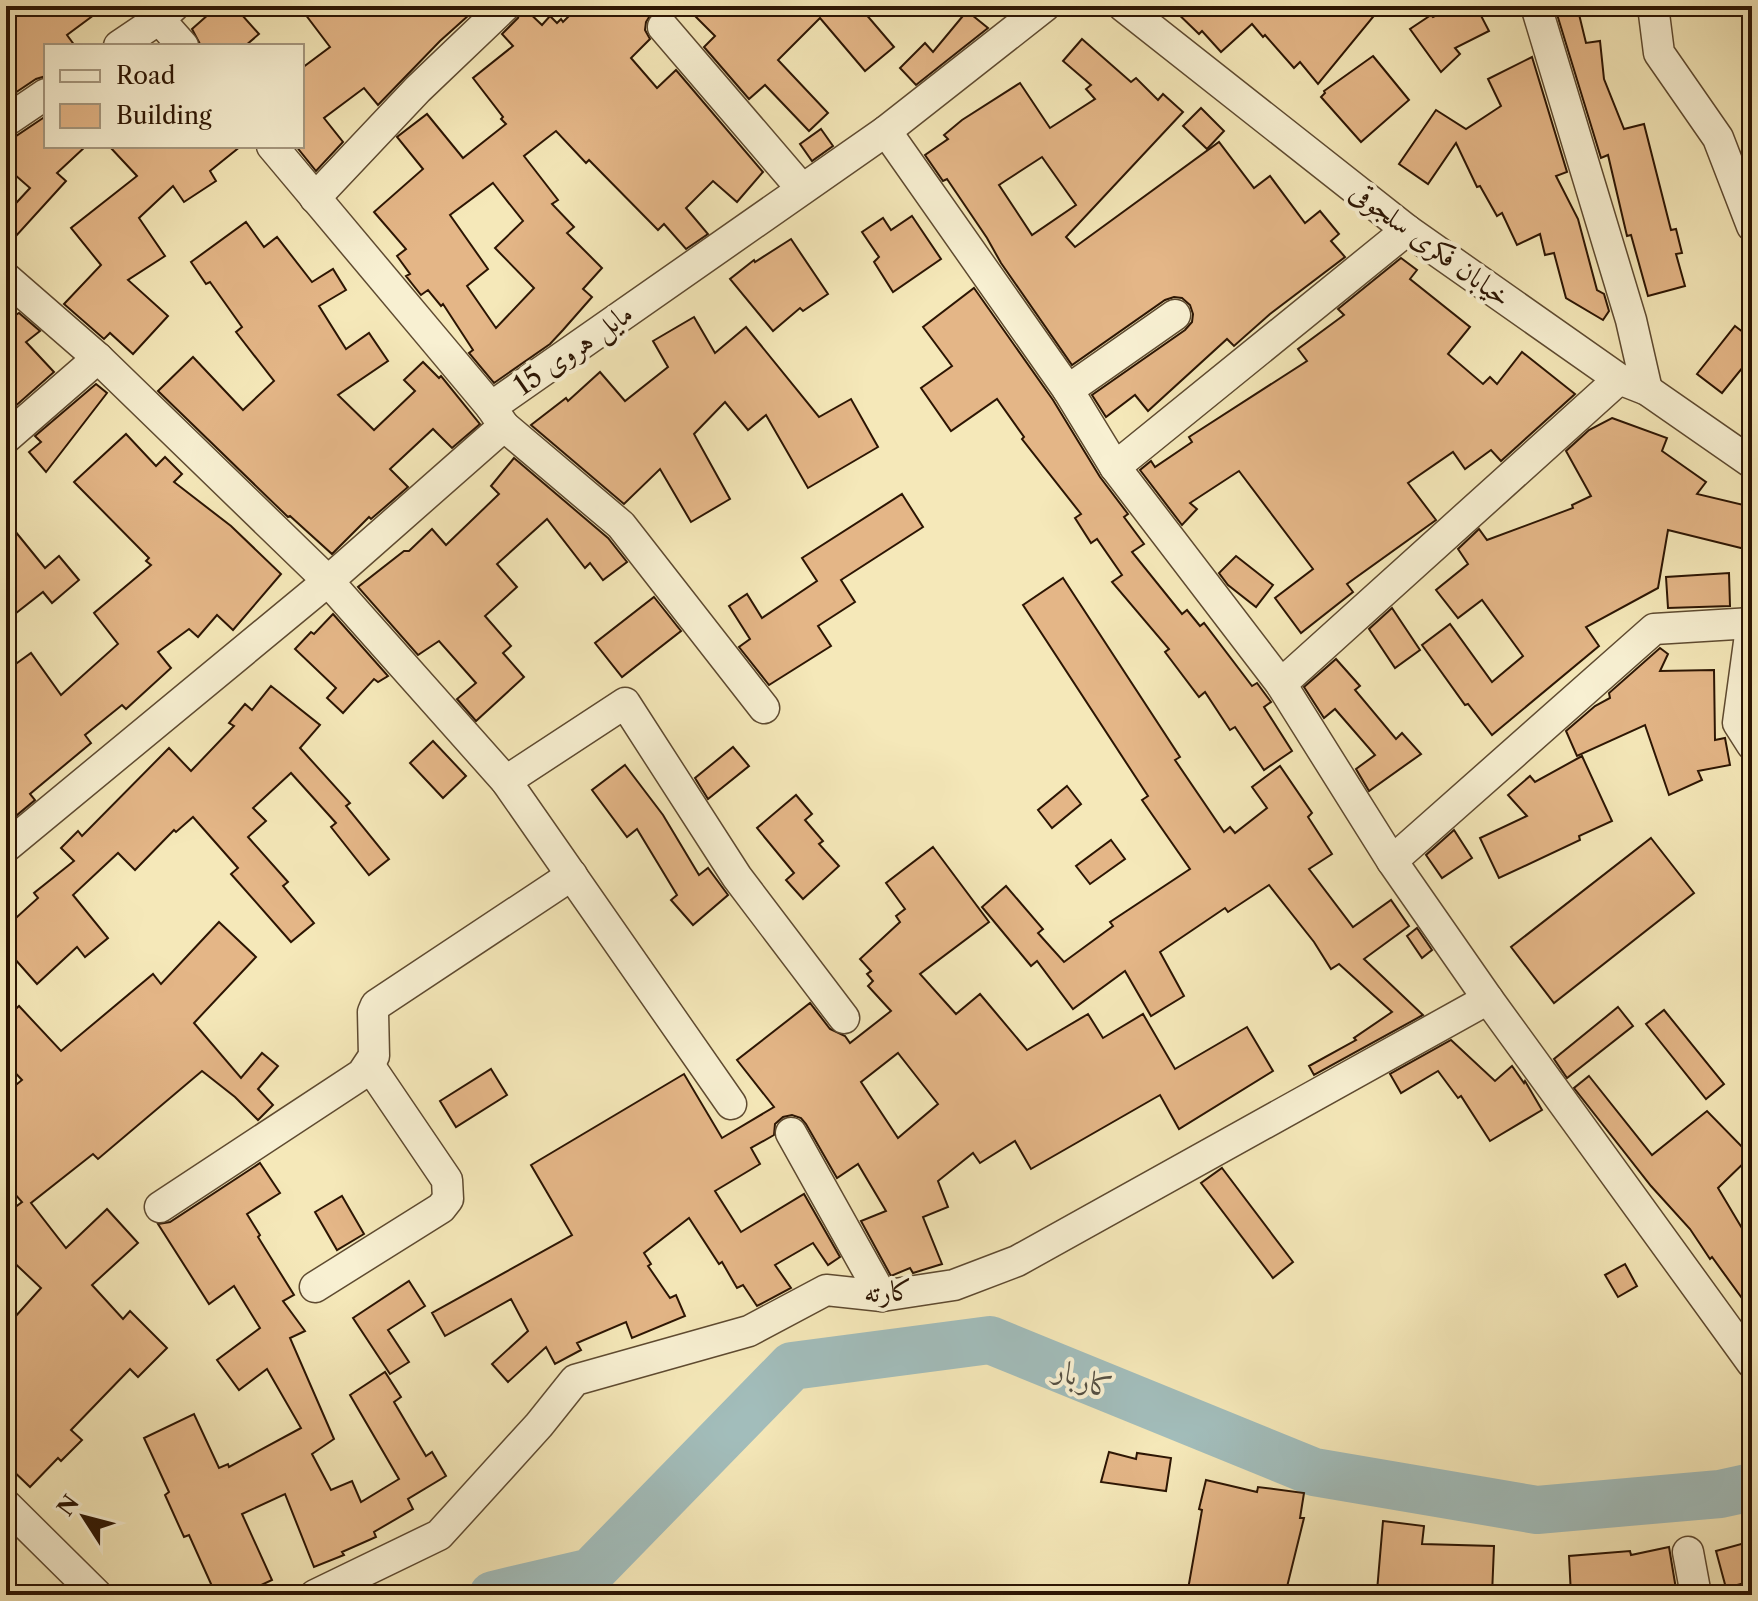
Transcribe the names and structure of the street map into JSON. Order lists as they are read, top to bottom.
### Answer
{
  "streets": {
    "street": ["خیابان فکری سلجوقی", "مایل هروی 15", "کارته"]
  },
  "water": ["کاربار"],
  "legend": ["Road", "Building"],
  "north": "top left"
}
